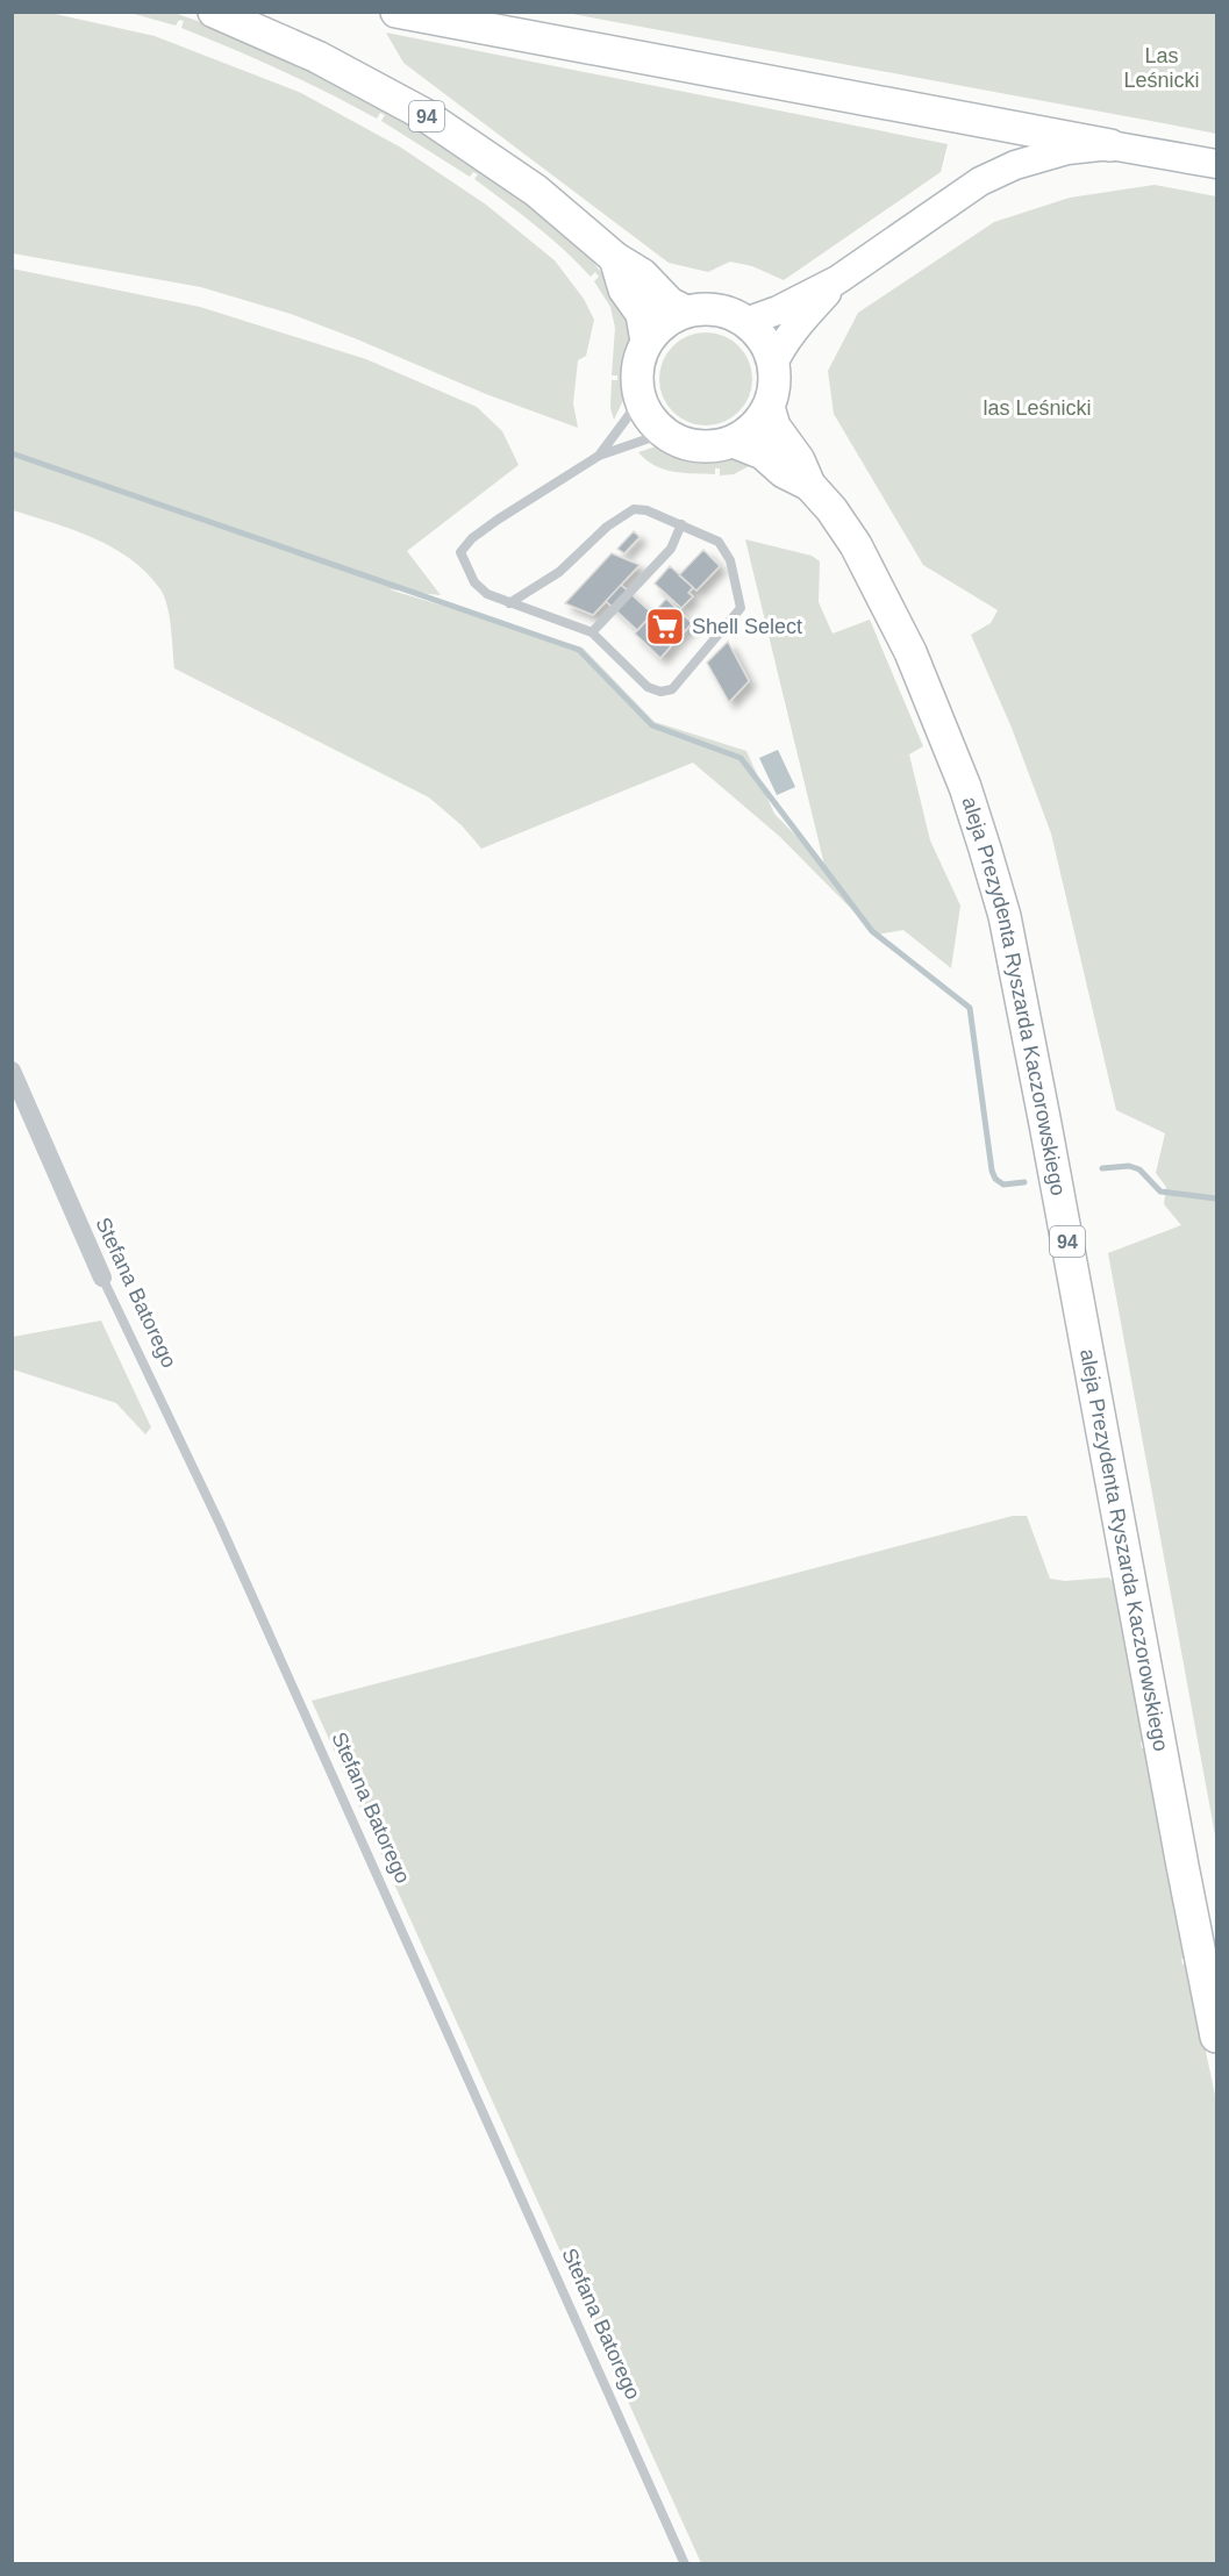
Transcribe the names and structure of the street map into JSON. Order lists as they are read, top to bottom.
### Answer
{
  "streets": {
    "main road": ["94", "aleja Prezydenta Ryszarda Kaczorowskiego"],
    "street": ["Stefana Batorego"]
  },
  "crossings": [
    ["94", "aleja Prezydenta Ryszarda Kaczorowskiego"]
  ],
  "parks": ["Las Leśnicki", "las Leśnicki"],
  "places": {
    "supermarket": ["Shell Select"]
  }
}
